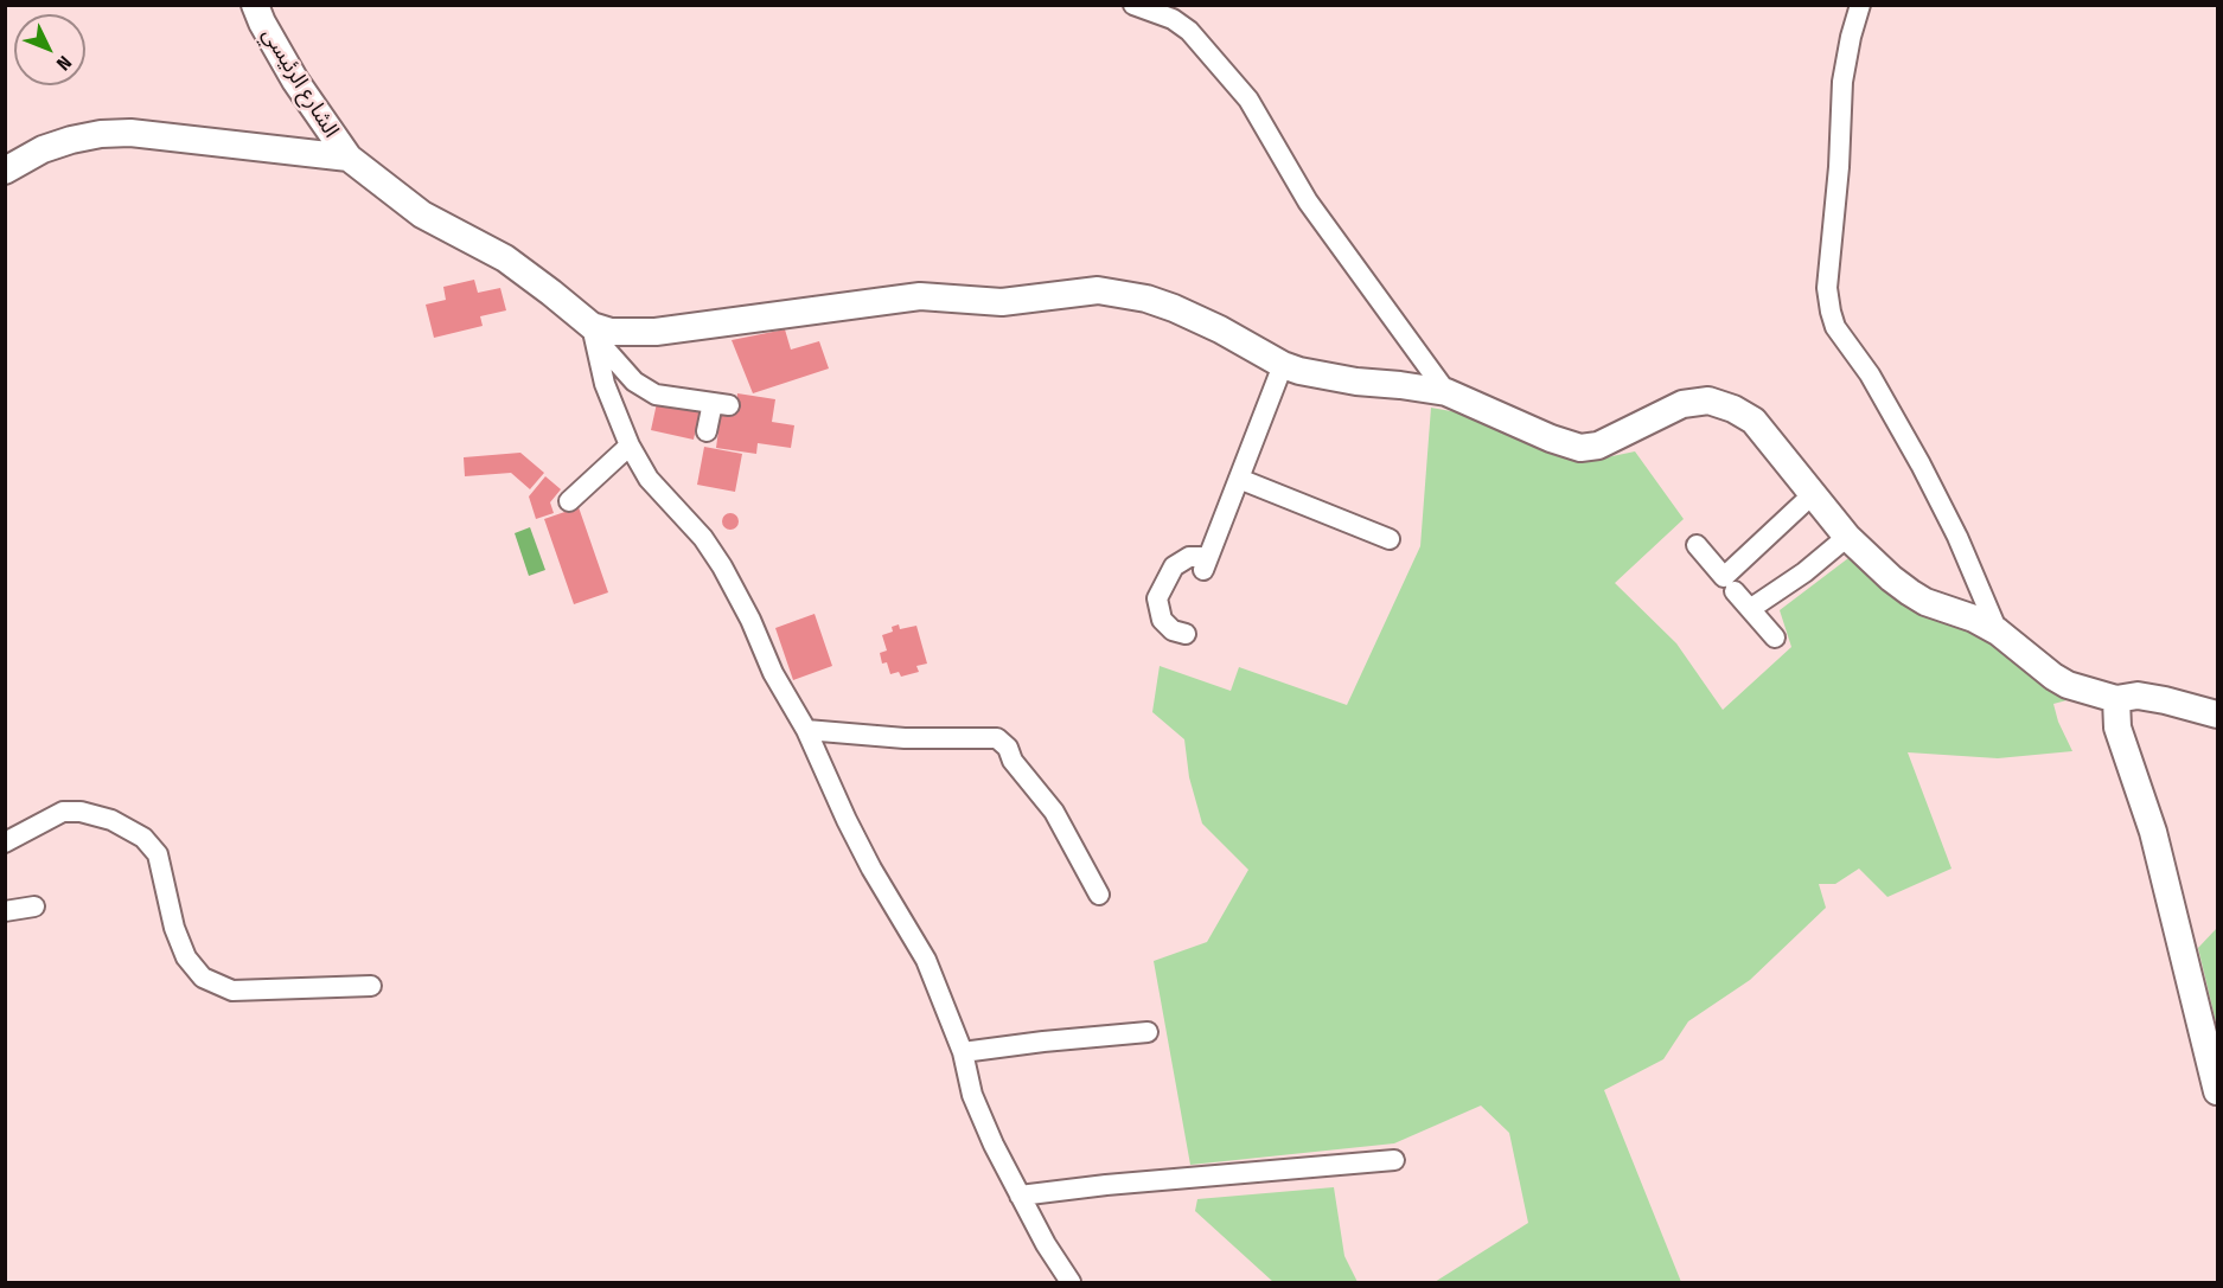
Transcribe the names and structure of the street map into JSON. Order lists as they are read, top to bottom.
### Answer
{
  "streets": {
    "street": ["الشارع الرئيسي"]
  },
  "north": "bottom right"
}
